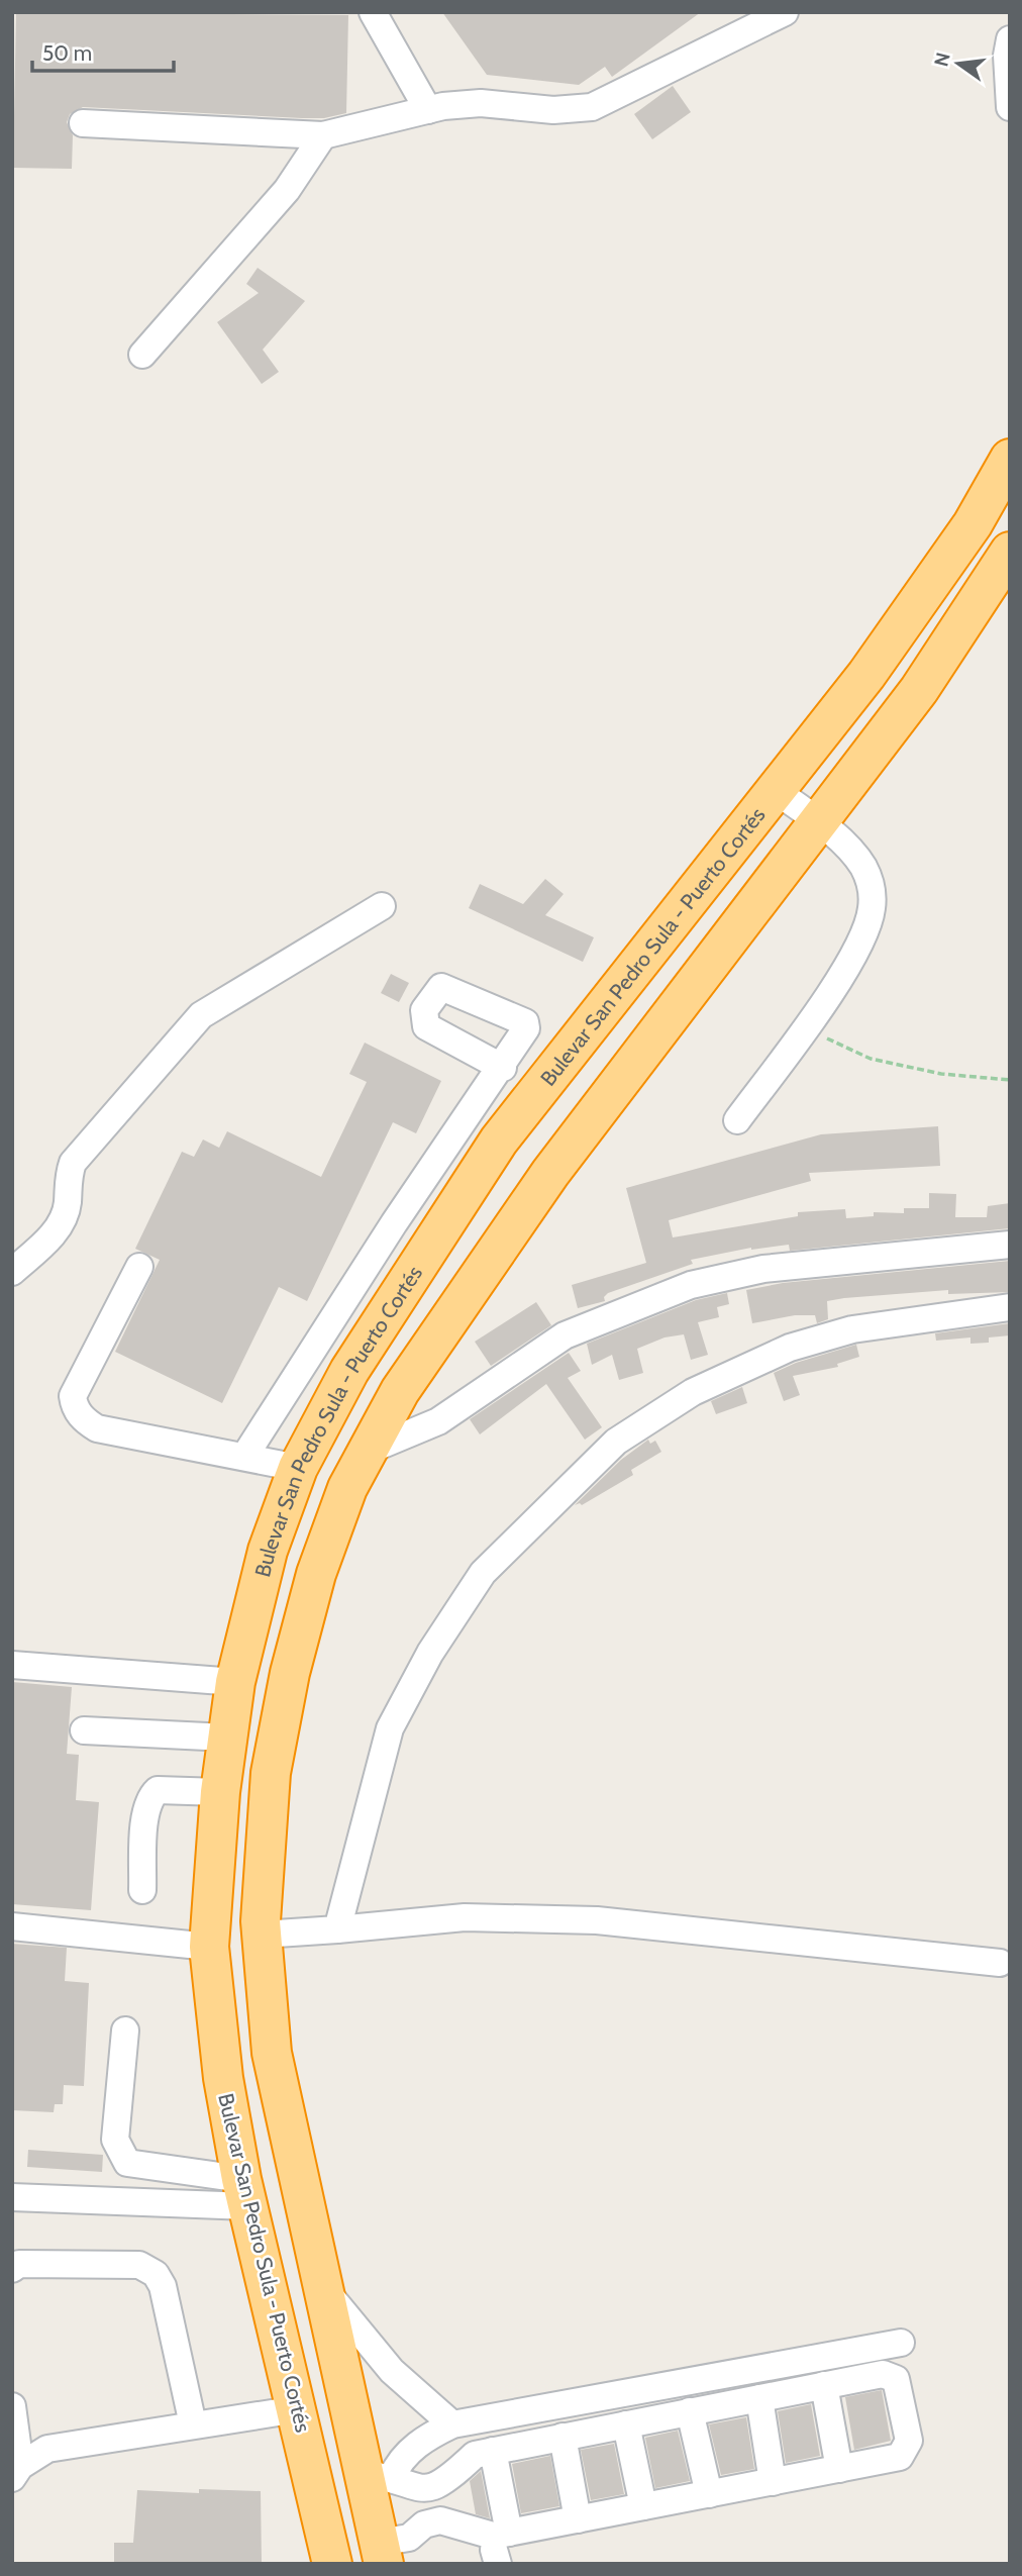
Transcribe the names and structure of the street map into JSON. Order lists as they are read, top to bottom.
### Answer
{
  "streets": {
    "highway": ["Bulevar San Pedro Sula - Puerto Cortés"]
  },
  "scale_bar": "50 m",
  "north": "left"
}
